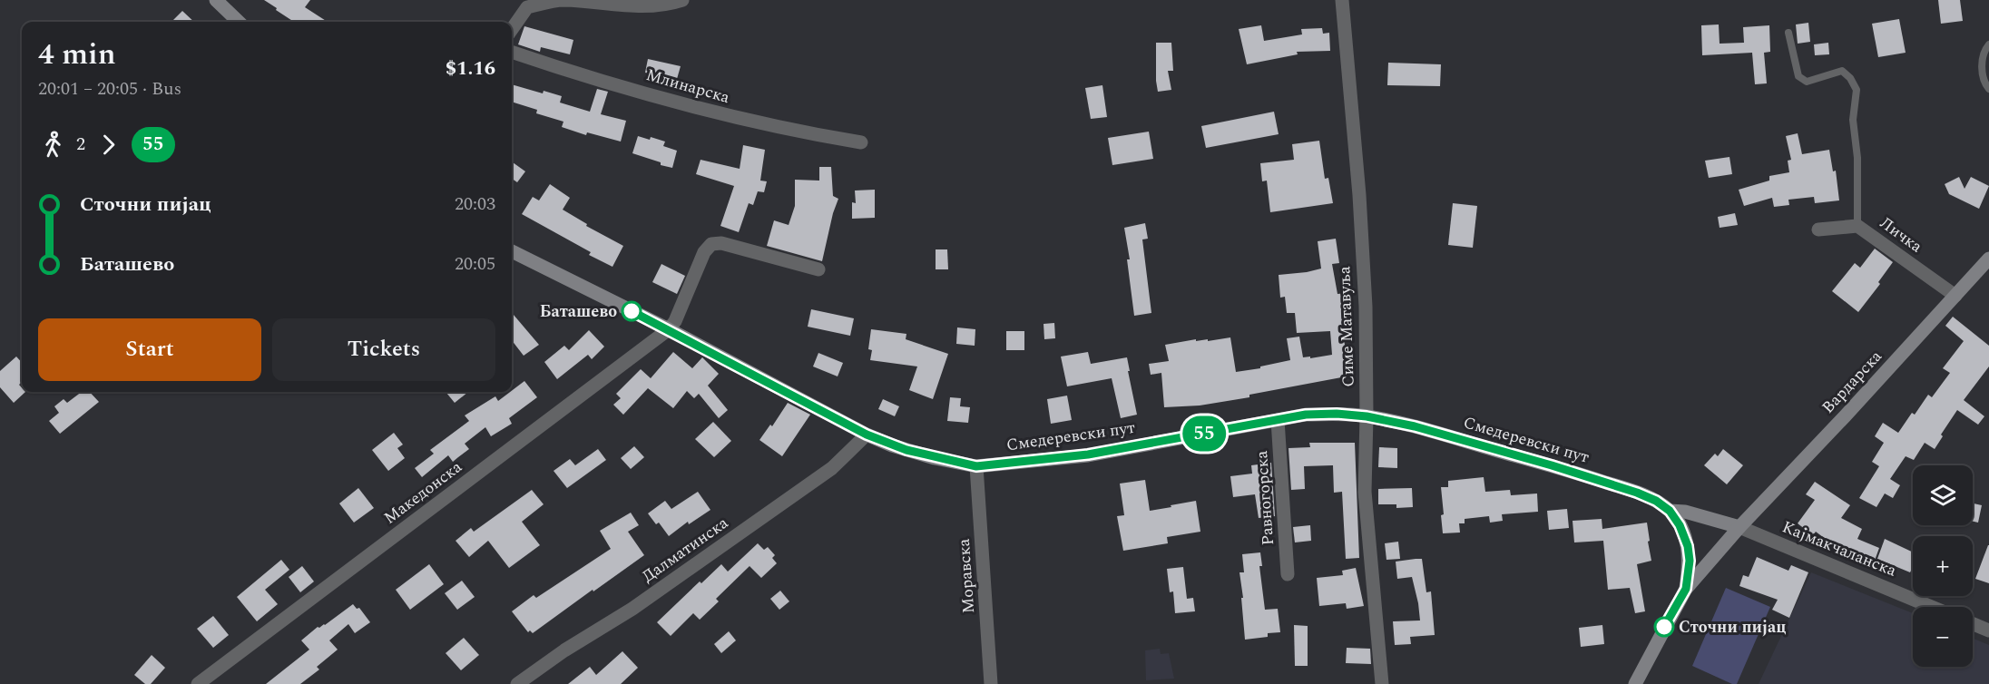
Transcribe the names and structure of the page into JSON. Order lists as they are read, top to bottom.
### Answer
{
  "streets": {
    "street": [
      "Млинарска",
      "Личка",
      "Симе Матавуља",
      "Вардарска",
      "Смедеревски пут",
      "Македонска",
      "Равногорска",
      "Кајмакчаланска",
      "Далматинска",
      "Моравска"
    ]
  },
  "crossings": [
    ["Личка", "Вардарска"],
    ["Симе Матавуља", "Смедеревски пут"],
    ["Вардарска", "Кајмакчаланска"],
    ["Смедеревски пут", "Македонска"],
    ["Смедеревски пут", "Равногорска"],
    ["Смедеревски пут", "Далматинска"],
    ["Смедеревски пут", "Моравска"]
  ],
  "places": ["Баташево", "Сточни пијац"],
  "lines": ["bus line 55"],
  "page": {
    "on_map": "55",
    "heading": ["4 min", "20:01 – 20:05 · Bus", "$1.16"],
    "legs": ["2", "55"],
    "list": [
      {
        "name": "Сточни пијац",
        "value": "20:03"
      },
      {
        "name": "Баташево",
        "value": "20:05"
      }
    ],
    "buttons": ["Start", "Tickets"],
    "map_buttons": ["+", "−"]
  }
}
